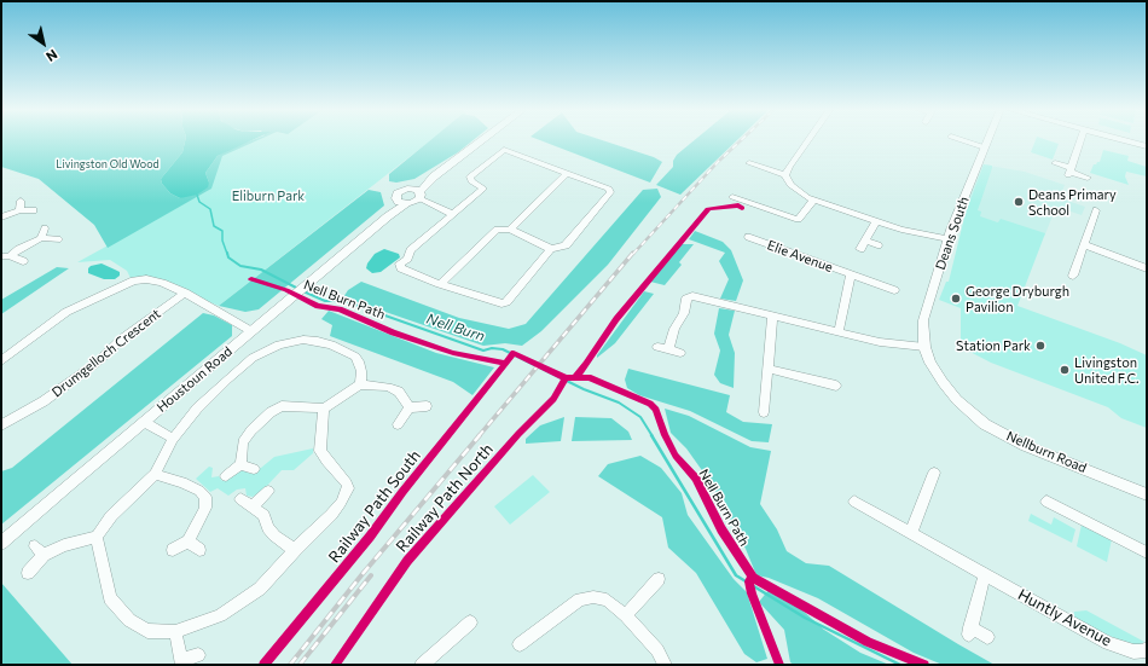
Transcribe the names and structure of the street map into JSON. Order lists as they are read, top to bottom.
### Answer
{
  "streets": {
    "street": [
      "Deans South",
      "Elie Avenue",
      "Drumgelloch Crescent",
      "Houstoun Road",
      "Nellburn Road",
      "Huntly Avenue"
    ],
    "cycle path": ["Nell Burn Path", "Railway Path North", "Railway Path South"]
  },
  "crossings": [
    ["Deans South", "Nellburn Road"]
  ],
  "water": ["Nell Burn"],
  "parks": ["Livingston Old Wood", "Eliburn Park"],
  "places": [
    "Deans Primary School",
    "George Dryburgh Pavilion",
    "Station Park",
    "Livingston United F.C."
  ],
  "north": "bottom right"
}
